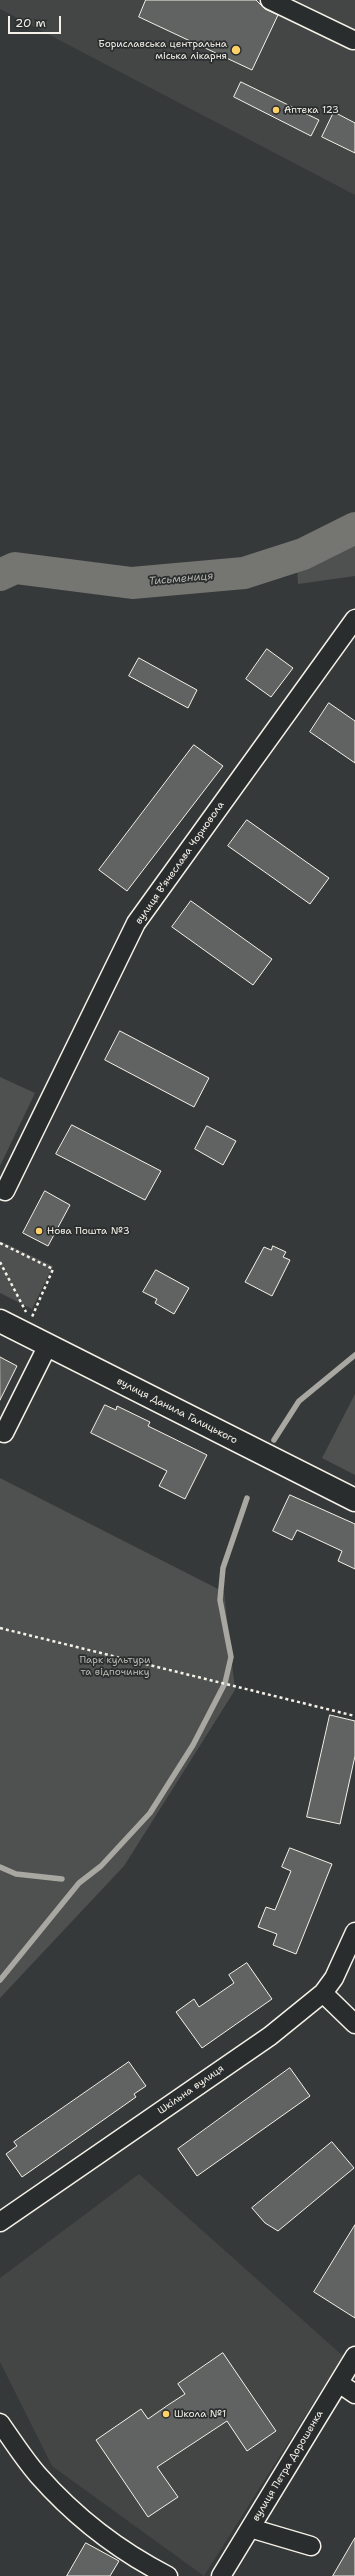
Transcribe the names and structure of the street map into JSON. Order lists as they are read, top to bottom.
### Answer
{
  "streets": {
    "main road": ["вулиця Данила Галицького"],
    "street": ["вулиця Вʼячеслава Чорновола", "Шкільна вулиця", "вулиця Петра Дорошенка"]
  },
  "water": ["Тисьмениця"],
  "parks": ["Парк культури та відпочинку"],
  "places": [
    "Бориславська центральна міська лікарня",
    "Аптека 123",
    "Нова Пошта №3",
    "Школа №1"
  ],
  "scale_bar": "20 m"
}
